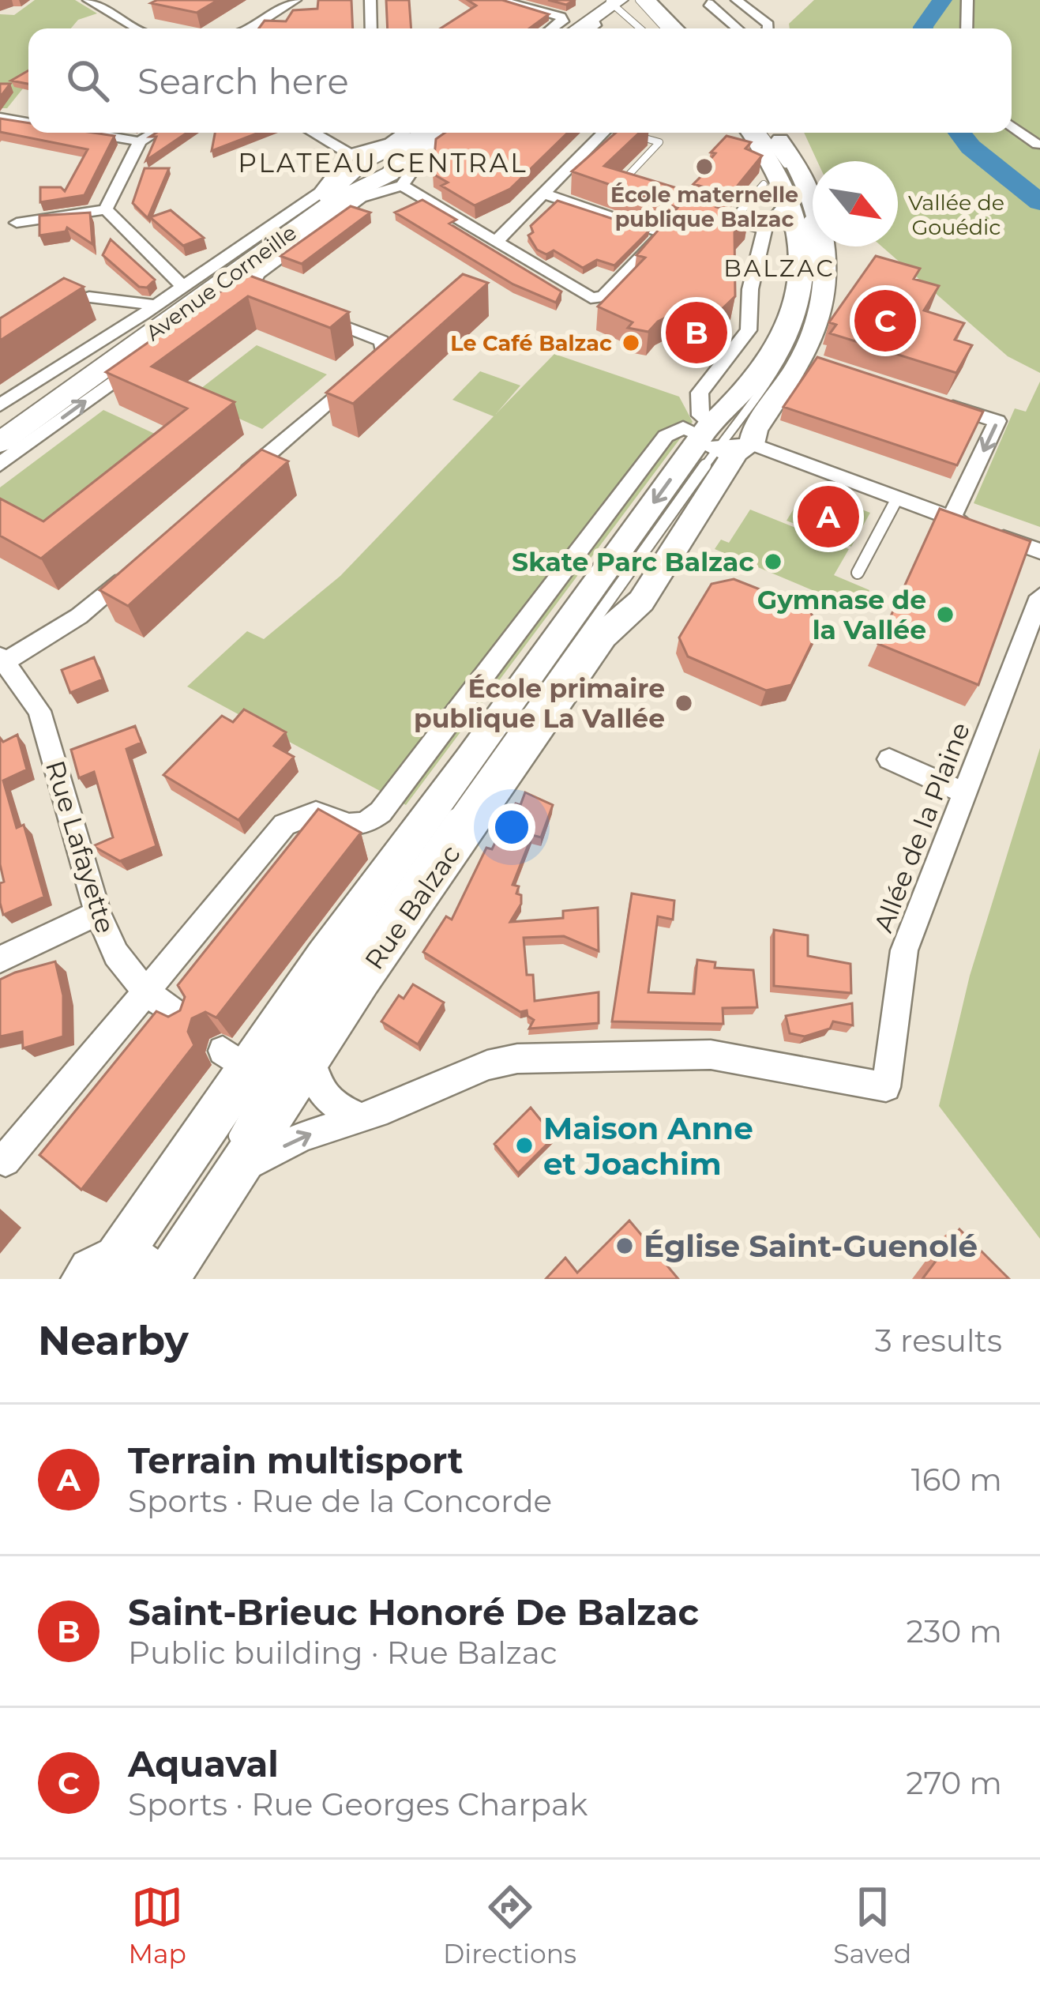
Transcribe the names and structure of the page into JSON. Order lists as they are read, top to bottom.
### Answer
{
  "streets": {
    "main road": ["Avenue Corneille"],
    "street": ["Allée de la Plaine", "Rue Lafayette", "Rue Balzac"]
  },
  "districts": ["PLATEAU CENTRAL", "BALZAC"],
  "parks": ["Vallée de Gouédic"],
  "places": [
    "École maternelle publique Balzac",
    "Le Café Balzac",
    "Skate Parc Balzac",
    "Gymnase de la Vallée",
    "École primaire publique La Vallée",
    "Maison Anne et Joachim",
    "Église Saint-Guenolé"
  ],
  "north": "bottom right",
  "page": {
    "search": "Search here",
    "pins": ["C", "B", "A"],
    "heading": ["Nearby", "3 results"],
    "list": [
      {
        "mark": "A",
        "name": "Terrain multisport",
        "note": "Sports · Rue de la Concorde",
        "value": "160 m"
      },
      {
        "mark": "B",
        "name": "Saint-Brieuc Honoré De Balzac",
        "note": "Public building · Rue Balzac",
        "value": "230 m"
      },
      {
        "mark": "C",
        "name": "Aquaval",
        "note": "Sports · Rue Georges Charpak",
        "value": "270 m"
      }
    ],
    "nav": ["Map", "Directions", "Saved"]
  }
}
